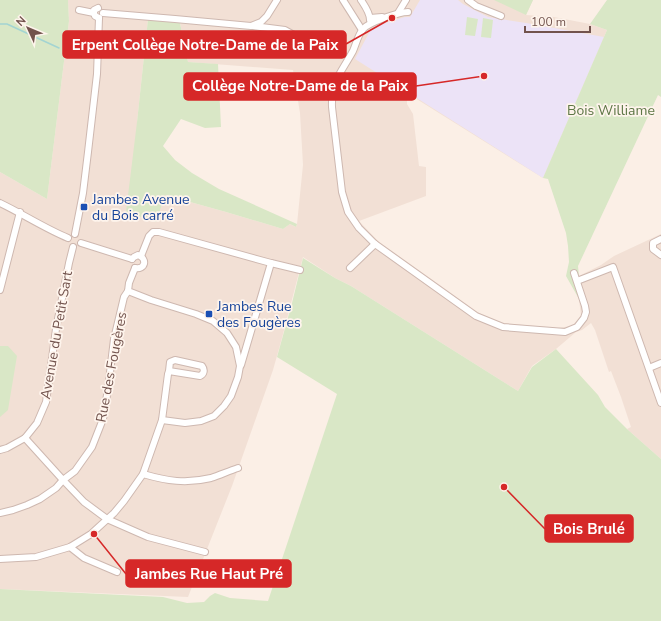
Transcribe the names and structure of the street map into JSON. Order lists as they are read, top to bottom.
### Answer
{
  "streets": {
    "street": ["Avenue du Petit Sart", "Rue des Fougères"]
  },
  "parks": ["Bois Williame"],
  "places": {
    "other": [
      "Erpent Collège Notre-Dame de la Paix",
      "Collège Notre-Dame de la Paix",
      "Bois Brulé",
      "Jambes Rue Haut Pré"
    ],
    "transit": ["Jambes Avenue du Bois carré", "Jambes Rue des Fougères"]
  },
  "scale_bar": "100 m",
  "north": "top left"
}
